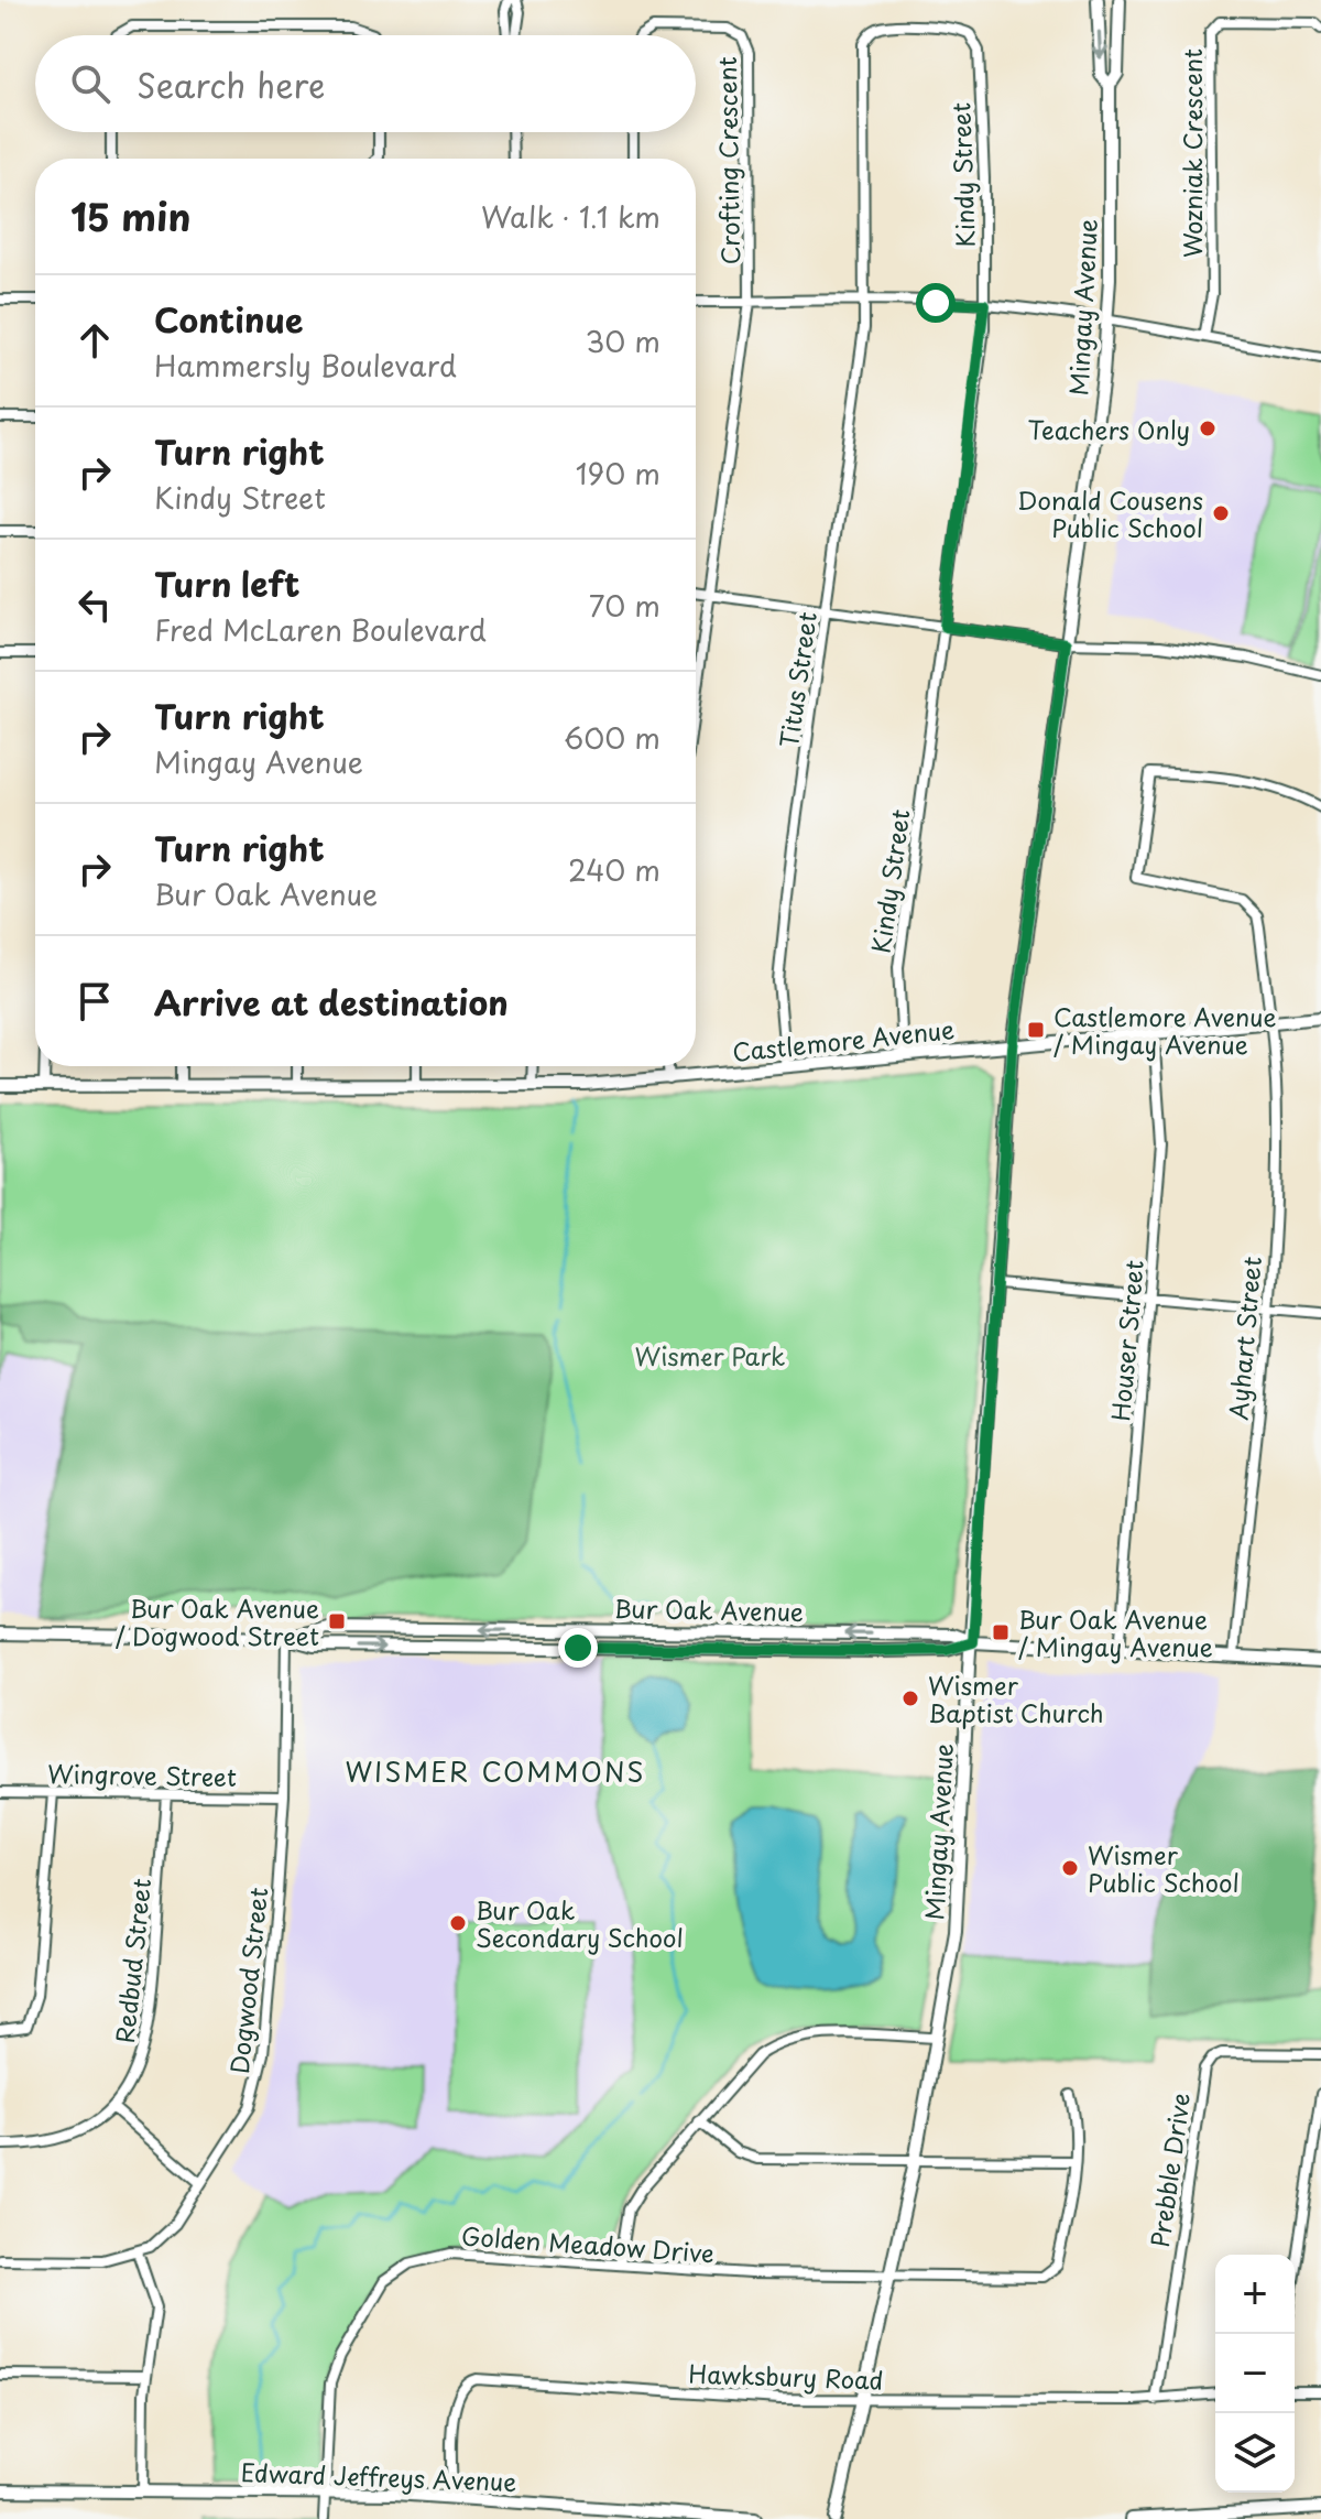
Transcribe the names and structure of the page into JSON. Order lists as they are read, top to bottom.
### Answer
{
  "streets": {
    "street": [
      "Wozniak Crescent",
      "Crofting Crescent",
      "Kindy Street",
      "Mingay Avenue",
      "Titus Street",
      "Castlemore Avenue",
      "Ayhart Street",
      "Houser Street",
      "Bur Oak Avenue",
      "Wingrove Street",
      "Redbud Street",
      "Dogwood Street",
      "Prebble Drive",
      "Golden Meadow Drive",
      "Hawksbury Road",
      "Edward Jeffreys Avenue"
    ]
  },
  "crossings": [
    ["Kindy Street", "Titus Street"],
    ["Kindy Street", "Castlemore Avenue"],
    ["Mingay Avenue", "Castlemore Avenue"],
    ["Mingay Avenue", "Bur Oak Avenue"],
    ["Mingay Avenue", "Golden Meadow Drive"],
    ["Mingay Avenue", "Hawksbury Road"],
    ["Titus Street", "Castlemore Avenue"],
    ["Castlemore Avenue", "Ayhart Street"],
    ["Castlemore Avenue", "Houser Street"],
    ["Ayhart Street", "Bur Oak Avenue"],
    ["Houser Street", "Bur Oak Avenue"],
    ["Bur Oak Avenue", "Dogwood Street"],
    ["Wingrove Street", "Redbud Street"],
    ["Wingrove Street", "Dogwood Street"],
    ["Prebble Drive", "Hawksbury Road"],
    ["Golden Meadow Drive", "Edward Jeffreys Avenue"],
    ["Hawksbury Road", "Edward Jeffreys Avenue"]
  ],
  "districts": ["WISMER COMMONS"],
  "parks": ["Wismer Park"],
  "places": {
    "other": [
      "Teachers Only",
      "Donald Cousens Public School",
      "Wismer Baptist Church",
      "Wismer Public School",
      "Bur Oak Secondary School"
    ],
    "transit": ["Castlemore Avenue / Mingay Avenue", "Bur Oak Avenue / Dogwood Street", "Bur Oak Avenue / Mingay Avenue"]
  },
  "page": {
    "search": "Search here",
    "heading": ["15 min", "Walk · 1.1 km"],
    "list": [
      ["Continue", "Hammersly Boulevard", "30 m"],
      ["Turn right", "Kindy Street", "190 m"],
      ["Turn left", "Fred McLaren Boulevard", "70 m"],
      ["Turn right", "Mingay Avenue", "600 m"],
      ["Turn right", "Bur Oak Avenue", "240 m"],
      "Arrive at destination"
    ],
    "map_buttons": ["+", "−"]
  }
}
